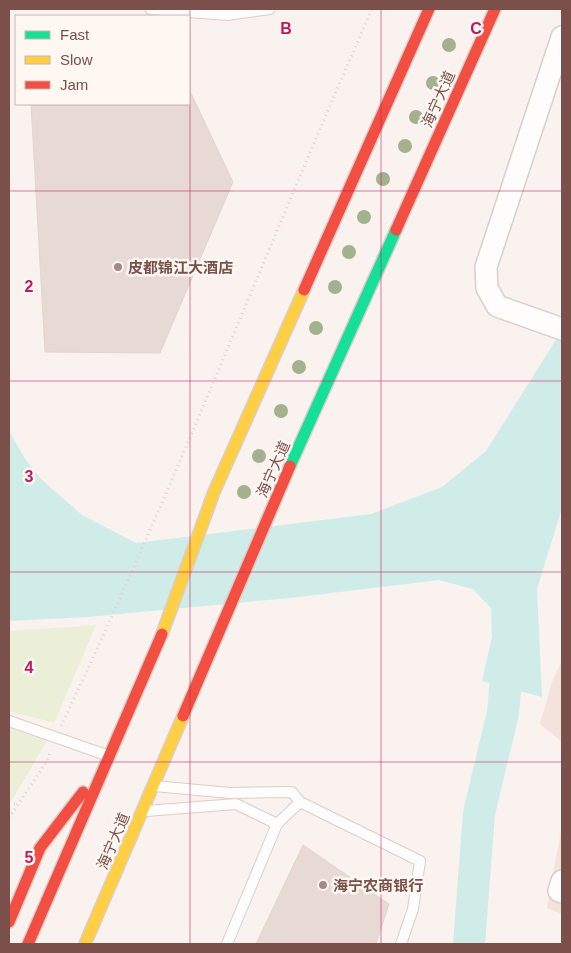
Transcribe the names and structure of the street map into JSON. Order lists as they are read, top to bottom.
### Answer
{
  "streets": {
    "highway": ["海宁大道"]
  },
  "places": ["皮都锦江大酒店", "海宁农商银行"],
  "legend": ["Fast", "Slow", "Jam"],
  "grid": {
    "columns": ["B", "C"],
    "rows": [
      "2",
      "3",
      "4",
      "5"
    ]
  }
}
